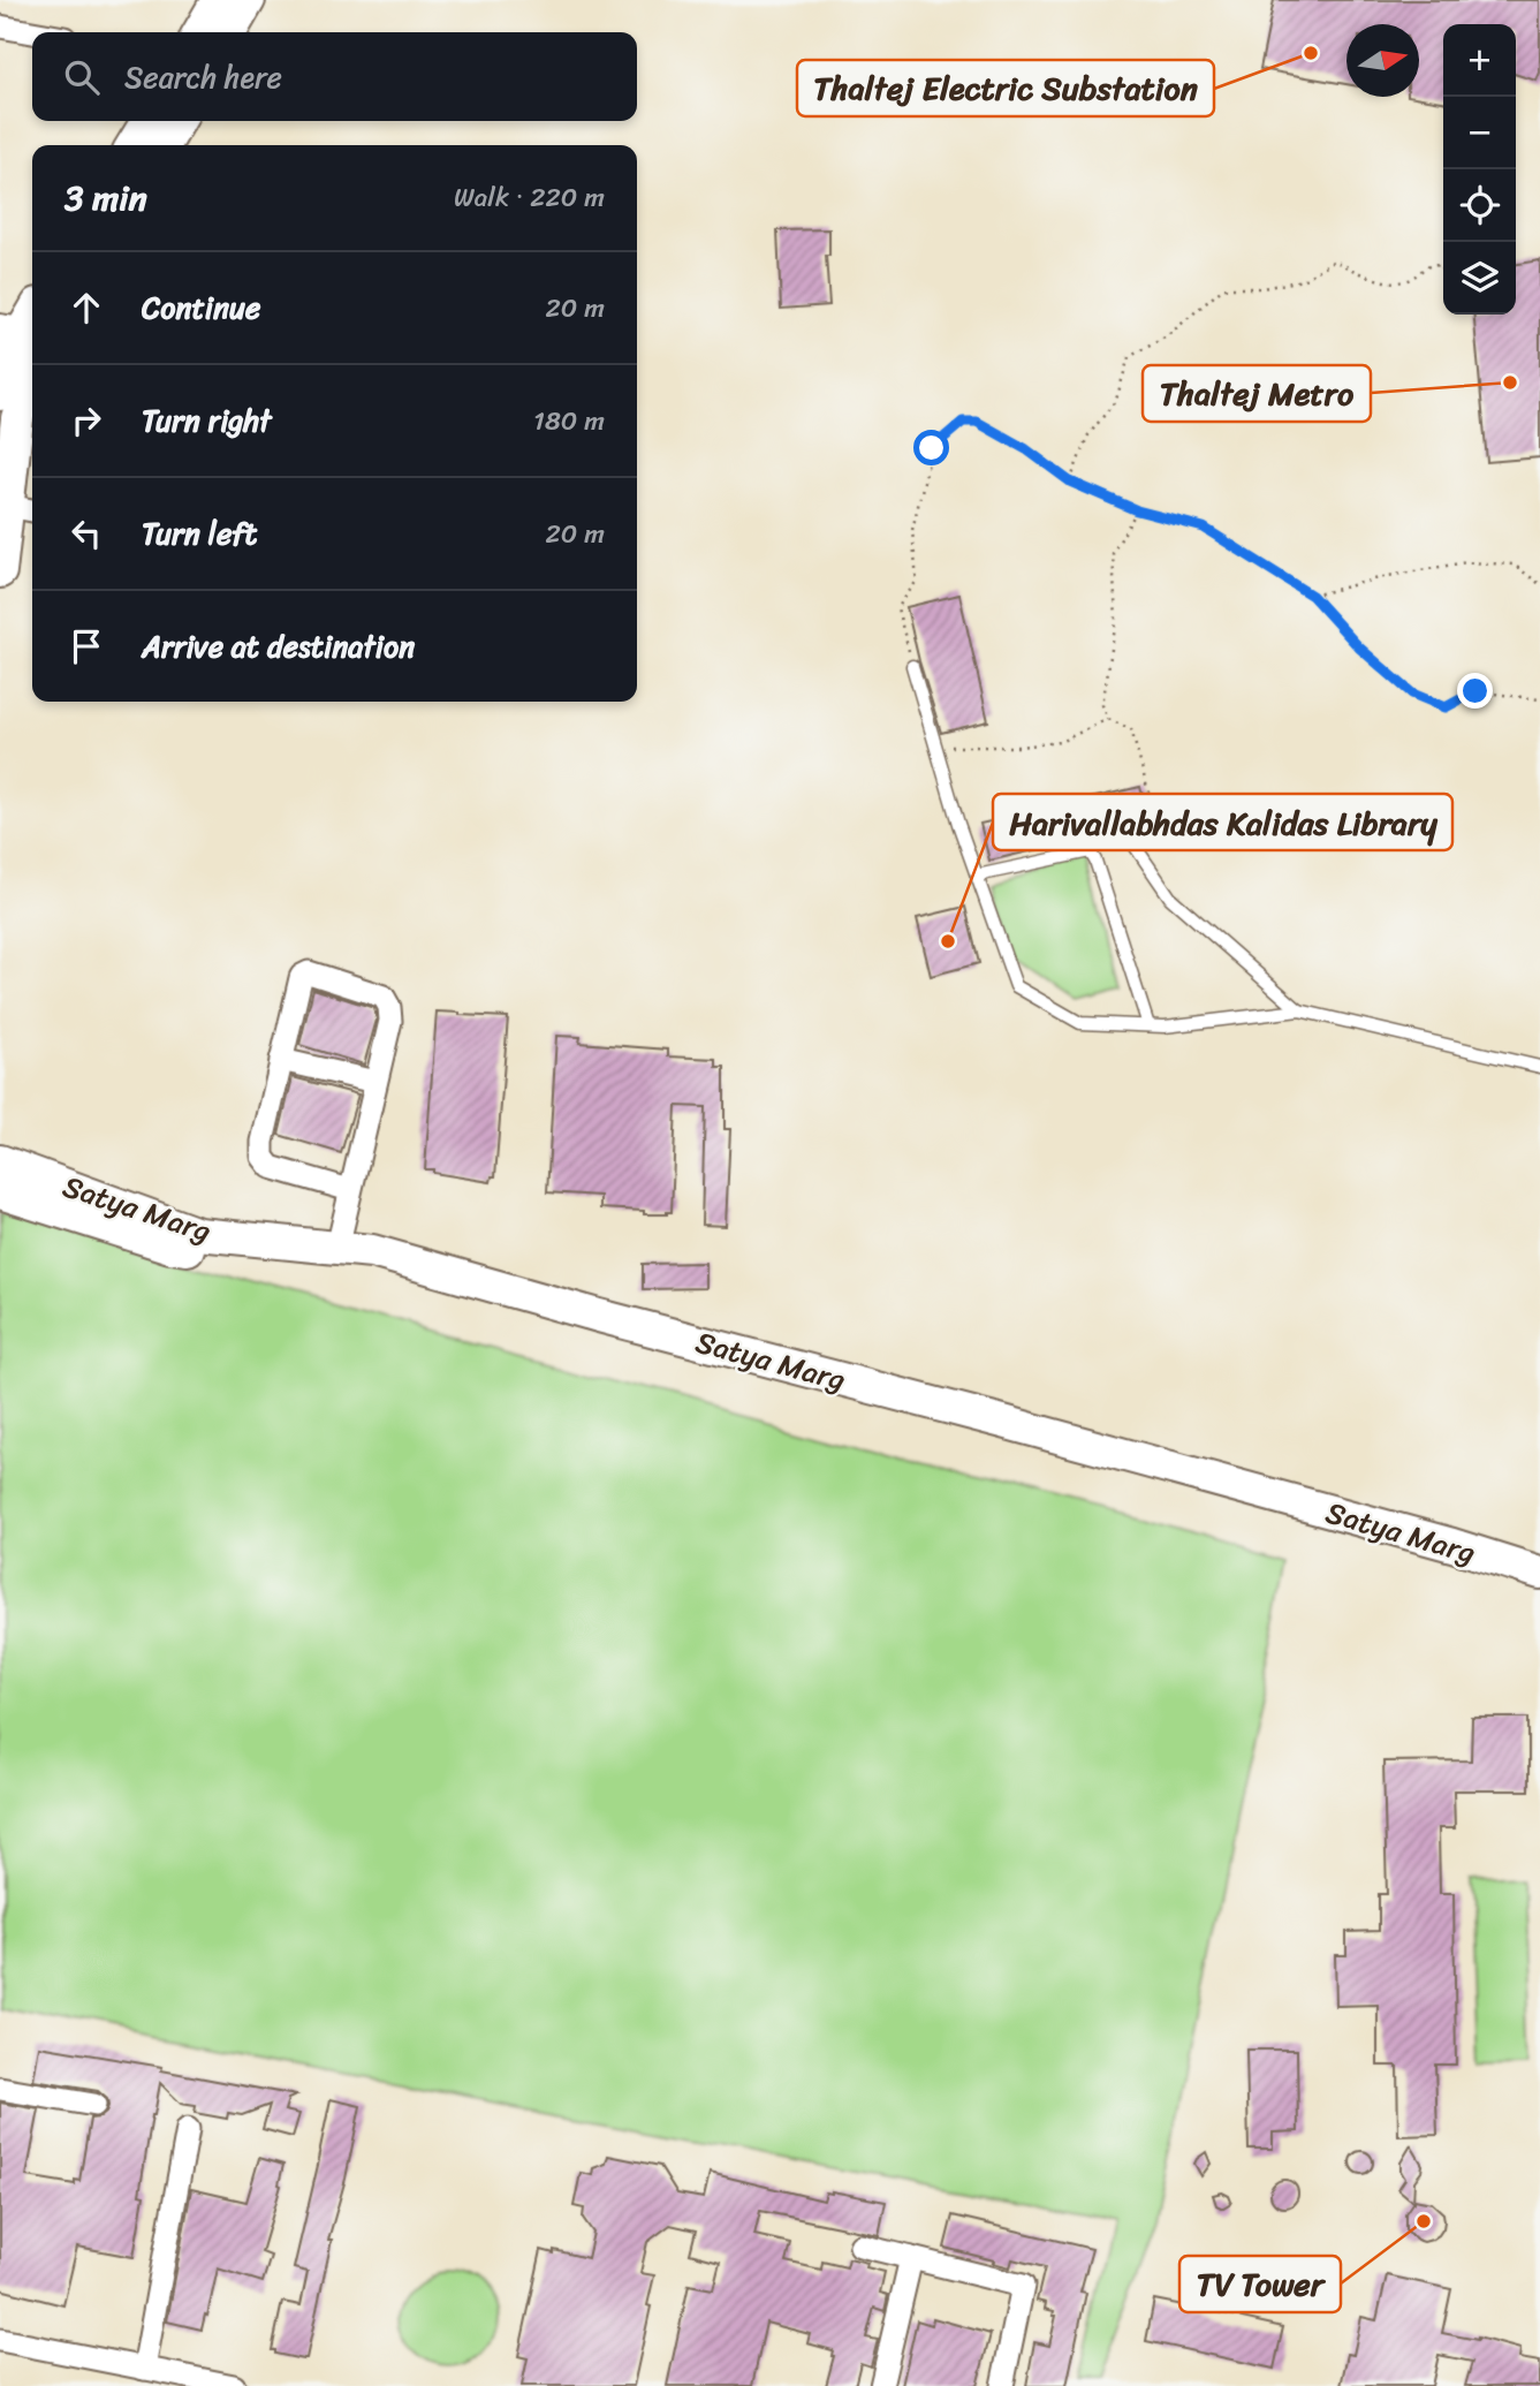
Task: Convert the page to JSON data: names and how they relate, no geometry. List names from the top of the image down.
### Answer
{
  "streets": {
    "main road": ["Satya Marg"]
  },
  "places": [
    "Thaltej Electric Substation",
    "Thaltej Metro",
    "Harivallabhdas Kalidas Library",
    "TV Tower"
  ],
  "north": "right",
  "page": {
    "map_buttons": ["+", "−"],
    "search": "Search here",
    "heading": ["3 min", "Walk · 220 m"],
    "list": [
      ["Continue", "20 m"],
      ["Turn right", "180 m"],
      ["Turn left", "20 m"],
      "Arrive at destination"
    ]
  }
}
